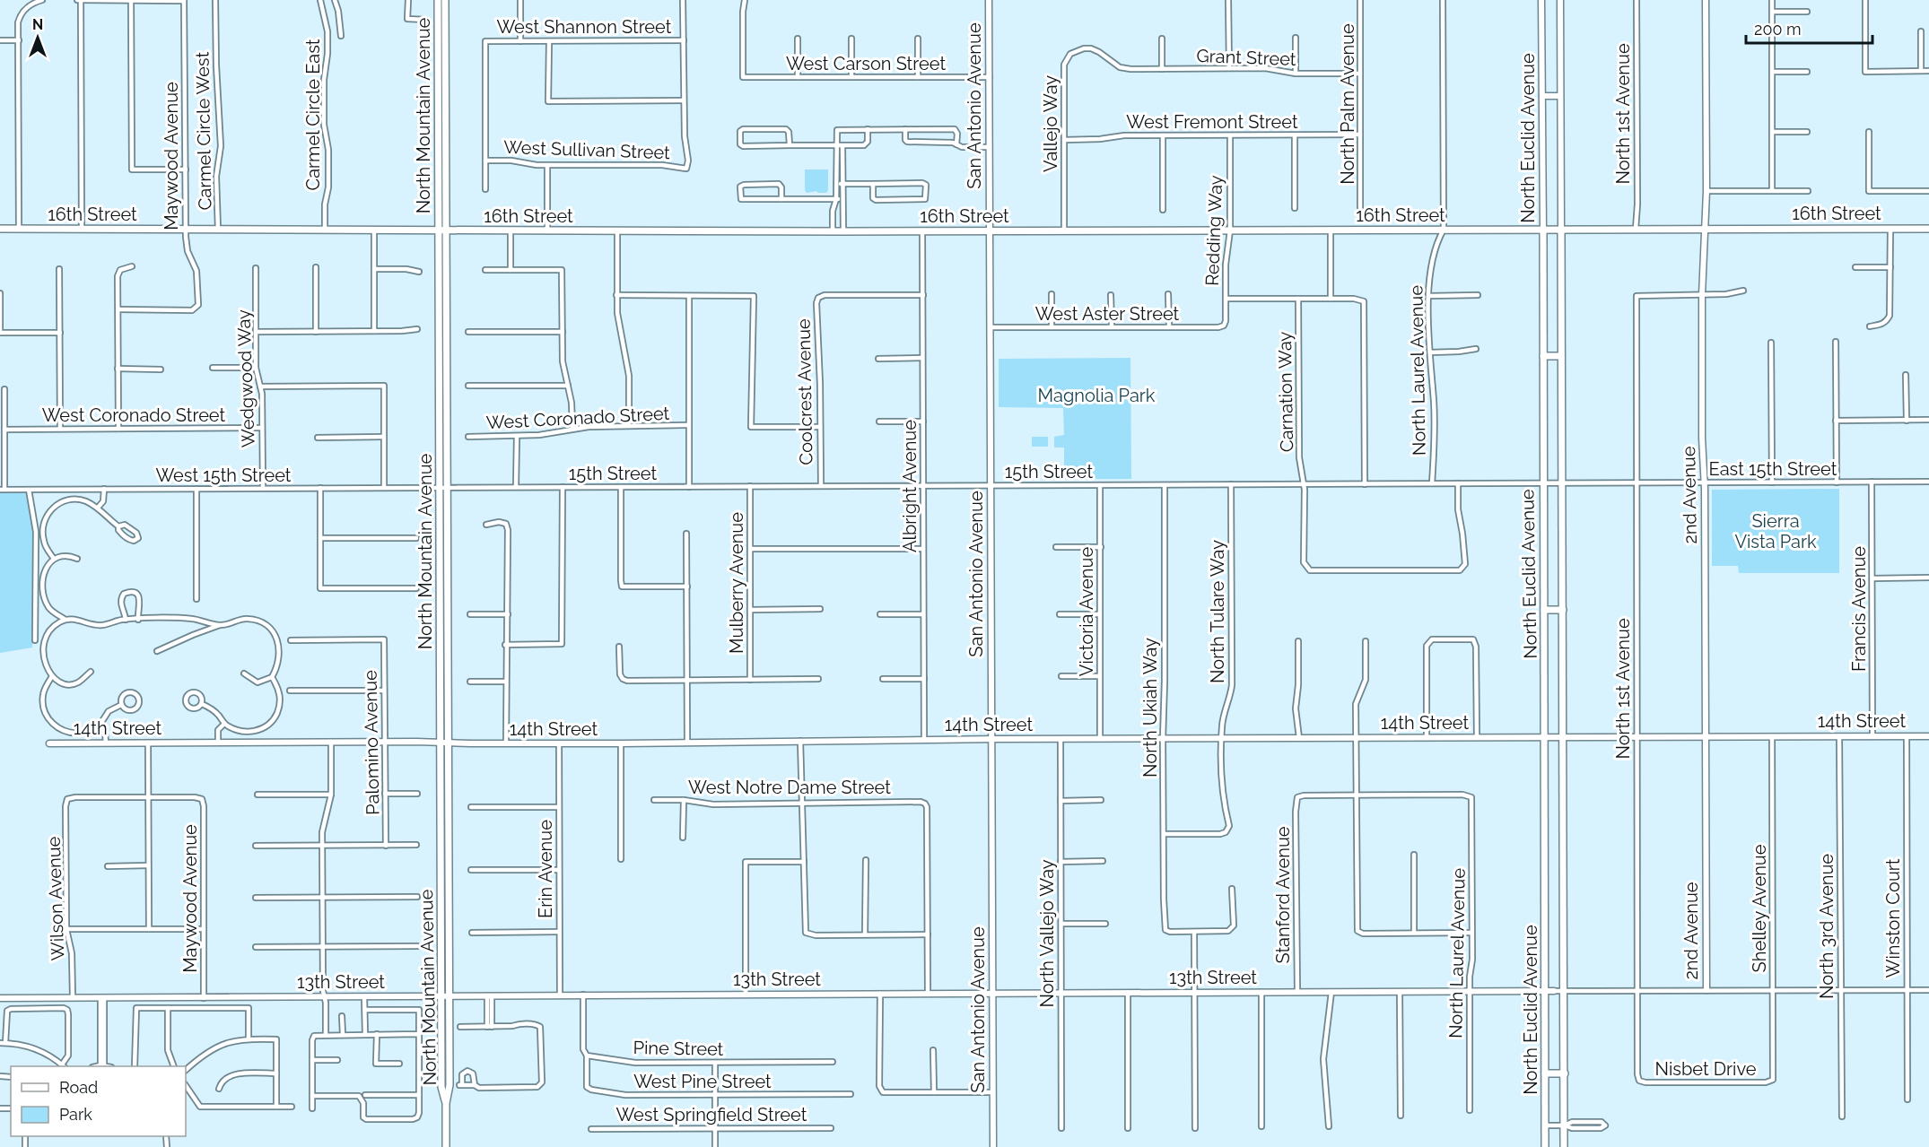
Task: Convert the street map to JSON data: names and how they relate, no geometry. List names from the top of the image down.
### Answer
{
  "streets": {
    "main road": ["North Mountain Avenue", "North Euclid Avenue", "16th Street"],
    "street": [
      "West Shannon Street",
      "Grant Street",
      "West Carson Street",
      "North Palm Avenue",
      "San Antonio Avenue",
      "North 1st Avenue",
      "Carmel Circle East",
      "West Fremont Street",
      "Vallejo Way",
      "Carmel Circle West",
      "West Sullivan Street",
      "Maywood Avenue",
      "Redding Way",
      "West Aster Street",
      "North Laurel Avenue",
      "Wedgwood Way",
      "Coolcrest Avenue",
      "Carnation Way",
      "West Coronado Street",
      "East 15th Street",
      "15th Street",
      "West 15th Street",
      "Albright Avenue",
      "2nd Avenue",
      "Mulberry Avenue",
      "Francis Avenue",
      "Victoria Avenue",
      "North Tulare Way",
      "North Ukiah Way",
      "14th Street",
      "Palomino Avenue",
      "West Notre Dame Street",
      "Erin Avenue",
      "Stanford Avenue",
      "Wilson Avenue",
      "Shelley Avenue",
      "Winston Court",
      "North 3rd Avenue",
      "North Vallejo Way",
      "13th Street",
      "Pine Street",
      "Nisbet Drive",
      "West Pine Street",
      "West Springfield Street"
    ]
  },
  "crossings": [
    ["West Shannon Street", "West Sullivan Street"],
    ["Grant Street", "North Palm Avenue"],
    ["Grant Street", "Vallejo Way"],
    ["West Carson Street", "San Antonio Avenue"],
    ["North Palm Avenue", "West Fremont Street"],
    ["San Antonio Avenue", "16th Street"],
    ["San Antonio Avenue", "West Aster Street"],
    ["San Antonio Avenue", "15th Street"],
    ["San Antonio Avenue", "14th Street"],
    ["San Antonio Avenue", "13th Street"],
    ["North 1st Avenue", "16th Street"],
    ["North 1st Avenue", "East 15th Street"],
    ["North 1st Avenue", "2nd Avenue"],
    ["North 1st Avenue", "14th Street"],
    ["North 1st Avenue", "Nisbet Drive"],
    ["Carmel Circle East", "16th Street"],
    ["North Mountain Avenue", "16th Street"],
    ["North Mountain Avenue", "15th Street"],
    ["North Mountain Avenue", "West 15th Street"],
    ["North Mountain Avenue", "14th Street"],
    ["North Mountain Avenue", "13th Street"],
    ["West Fremont Street", "Vallejo Way"],
    ["West Fremont Street", "Redding Way"],
    ["Vallejo Way", "16th Street"],
    ["Carmel Circle West", "16th Street"],
    ["North Euclid Avenue", "16th Street"],
    ["North Euclid Avenue", "East 15th Street"],
    ["North Euclid Avenue", "15th Street"],
    ["North Euclid Avenue", "14th Street"],
    ["North Euclid Avenue", "13th Street"],
    ["Maywood Avenue", "16th Street"],
    ["Maywood Avenue", "Wilson Avenue"],
    ["Maywood Avenue", "13th Street"],
    ["16th Street", "Redding Way"],
    ["16th Street", "North Laurel Avenue"],
    ["16th Street", "Albright Avenue"],
    ["16th Street", "2nd Avenue"],
    ["Redding Way", "West Aster Street"],
    ["North Laurel Avenue", "15th Street"],
    ["North Laurel Avenue", "Stanford Avenue"],
    ["North Laurel Avenue", "13th Street"],
    ["Wedgwood Way", "West Coronado Street"],
    ["Wedgwood Way", "West 15th Street"],
    ["Coolcrest Avenue", "15th Street"],
    ["Coolcrest Avenue", "Albright Avenue"],
    ["Carnation Way", "15th Street"],
    ["East 15th Street", "15th Street"],
    ["East 15th Street", "2nd Avenue"],
    ["East 15th Street", "Francis Avenue"],
    ["15th Street", "West 15th Street"],
    ["15th Street", "Albright Avenue"],
    ["15th Street", "Mulberry Avenue"],
    ["15th Street", "Victoria Avenue"],
    ["15th Street", "North Tulare Way"],
    ["15th Street", "North Ukiah Way"],
    ["Albright Avenue", "14th Street"],
    ["2nd Avenue", "14th Street"],
    ["Francis Avenue", "14th Street"],
    ["Victoria Avenue", "14th Street"],
    ["North Tulare Way", "North Ukiah Way"],
    ["North Tulare Way", "14th Street"],
    ["North Ukiah Way", "14th Street"],
    ["14th Street", "Palomino Avenue"],
    ["14th Street", "Erin Avenue"],
    ["14th Street", "Shelley Avenue"],
    ["14th Street", "Winston Court"],
    ["14th Street", "North 3rd Avenue"],
    ["14th Street", "North Vallejo Way"],
    ["Erin Avenue", "13th Street"],
    ["Stanford Avenue", "13th Street"],
    ["Wilson Avenue", "13th Street"],
    ["Shelley Avenue", "Nisbet Drive"],
    ["North Vallejo Way", "13th Street"],
    ["Pine Street", "West Pine Street"]
  ],
  "parks": ["Magnolia Park", "Sierra Vista Park"],
  "legend": ["Road", "Park"],
  "scale_bar": "200 m",
  "north": "top"
}
